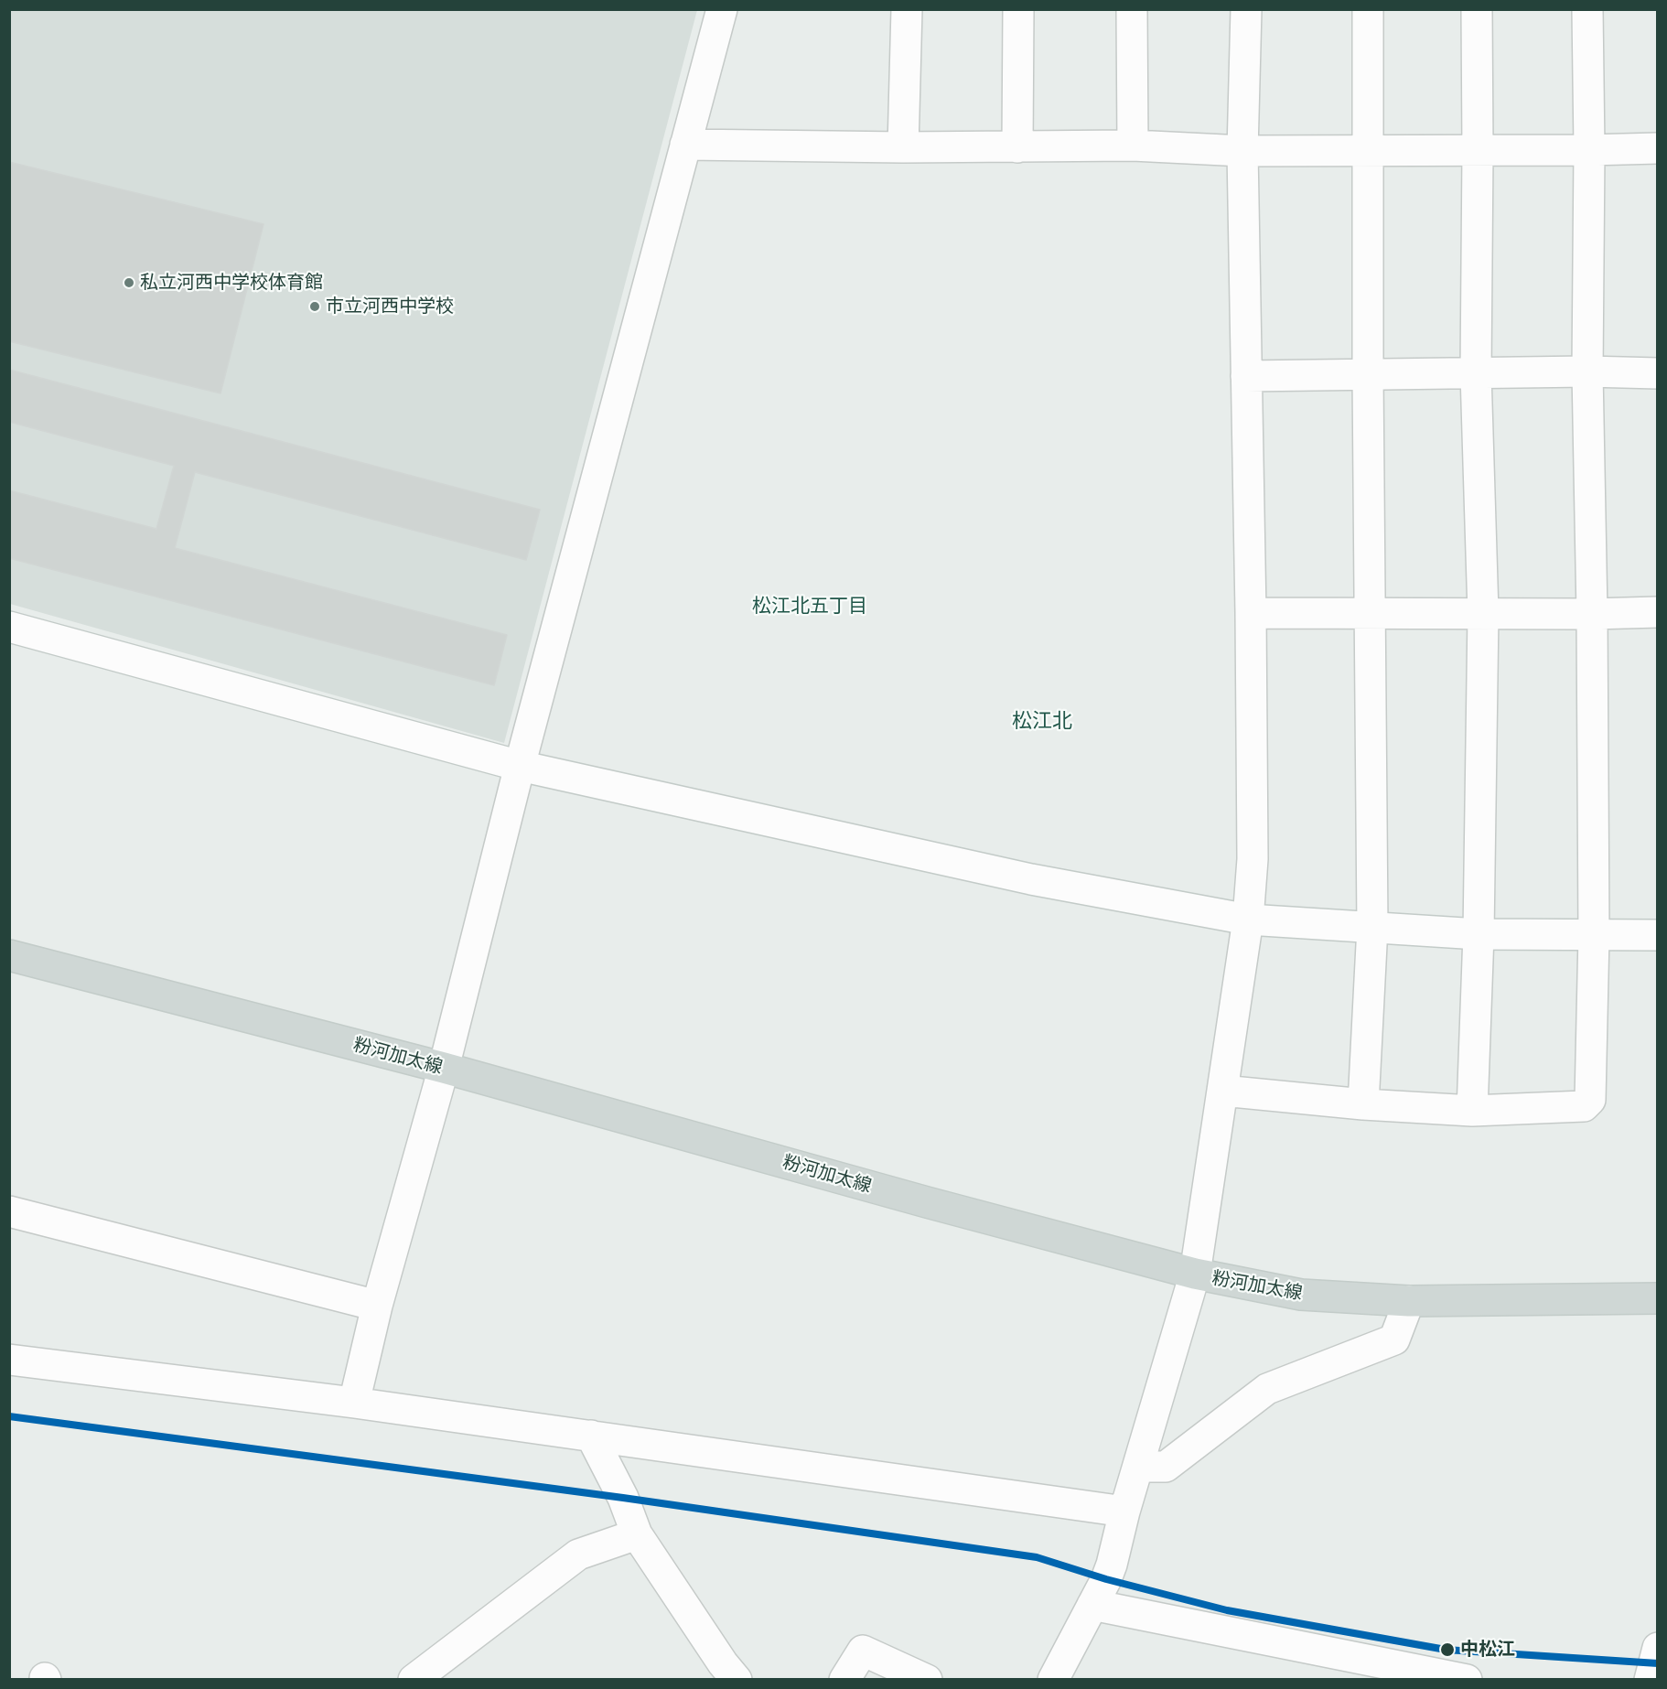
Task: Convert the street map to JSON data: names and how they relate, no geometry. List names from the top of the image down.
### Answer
{
  "streets": {
    "main road": ["粉河加太線"]
  },
  "districts": ["松江北五丁目", "松江北"],
  "places": ["私立河西中学校体育館", "市立河西中学校", "中松江"]
}
